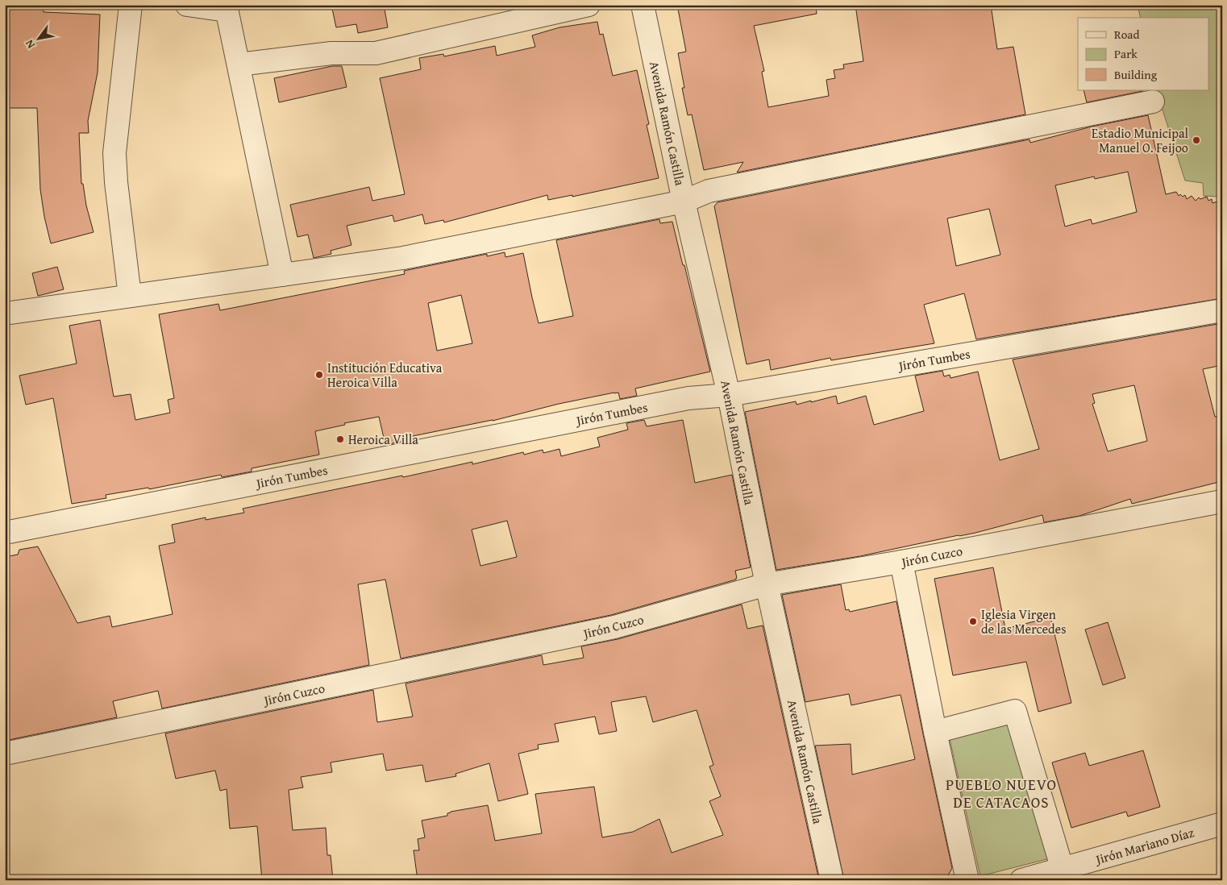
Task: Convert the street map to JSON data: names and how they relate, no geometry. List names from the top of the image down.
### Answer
{
  "streets": {
    "street": [
      "Avenida Ramón Castilla",
      "Jirón Tumbes",
      "Jirón Cuzco",
      "Jirón Mariano Díaz"
    ]
  },
  "crossings": [
    ["Avenida Ramón Castilla", "Jirón Tumbes"],
    ["Avenida Ramón Castilla", "Jirón Cuzco"]
  ],
  "districts": ["PUEBLO NUEVO DE CATACAOS"],
  "places": [
    "Estadio Municipal Manuel O. Feijoo",
    "Institución Educativa Heroica Villa",
    "Heroica Villa",
    "Iglesia Virgen de las Mercedes"
  ],
  "legend": ["Road", "Park", "Building"],
  "north": "bottom left"
}
